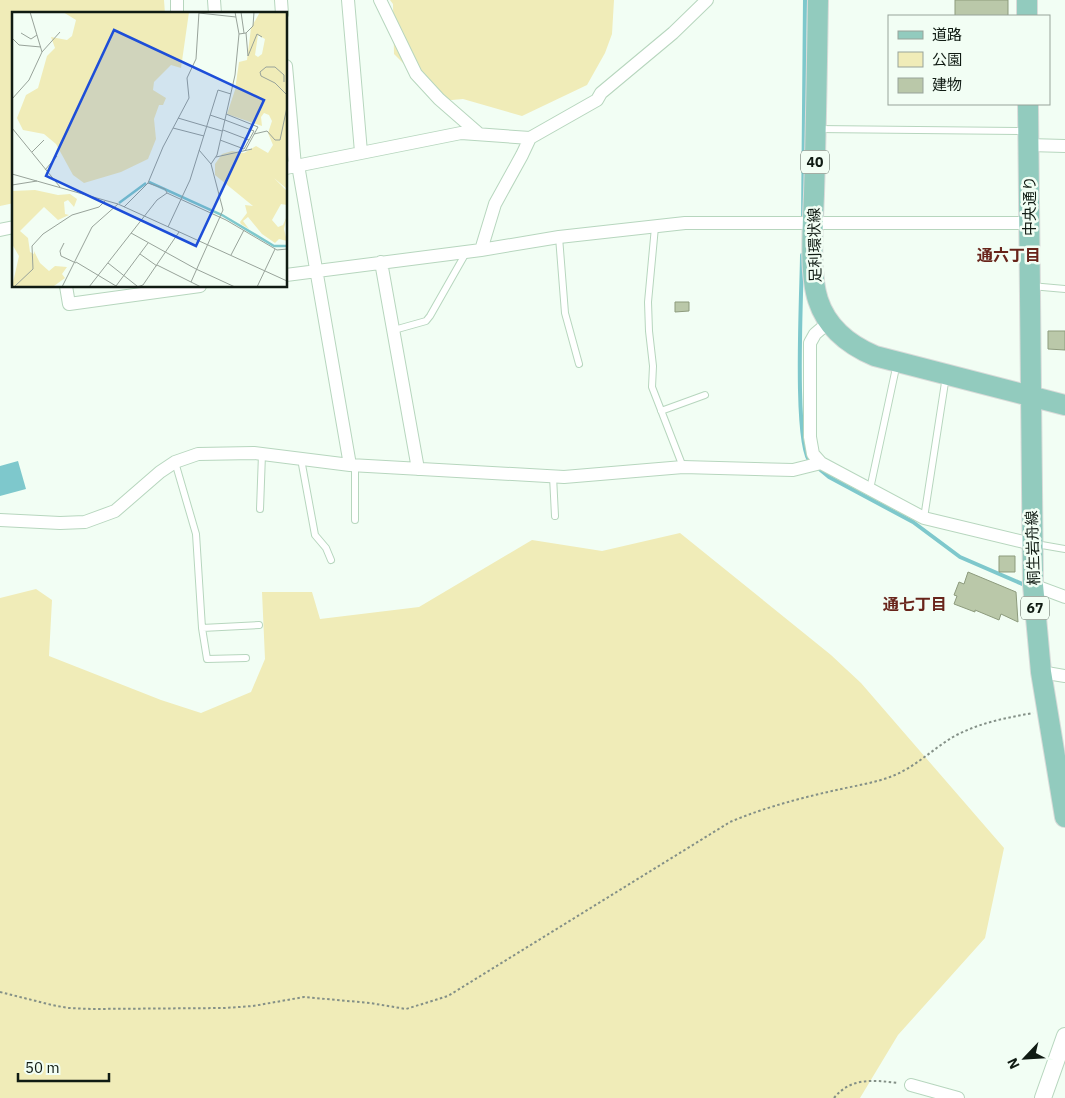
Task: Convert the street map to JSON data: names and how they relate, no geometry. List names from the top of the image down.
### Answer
{
  "streets": {
    "main road": [
      "40",
      "中央通り",
      "足利環状線",
      "桐生岩舟線",
      "67"
    ]
  },
  "crossings": [
    ["中央通り", "足利環状線"],
    ["中央通り", "桐生岩舟線"],
    ["足利環状線", "桐生岩舟線"]
  ],
  "districts": ["通六丁目", "通七丁目"],
  "legend": ["道路", "公園", "建物"],
  "scale_bar": "50 m",
  "north": "bottom left"
}
